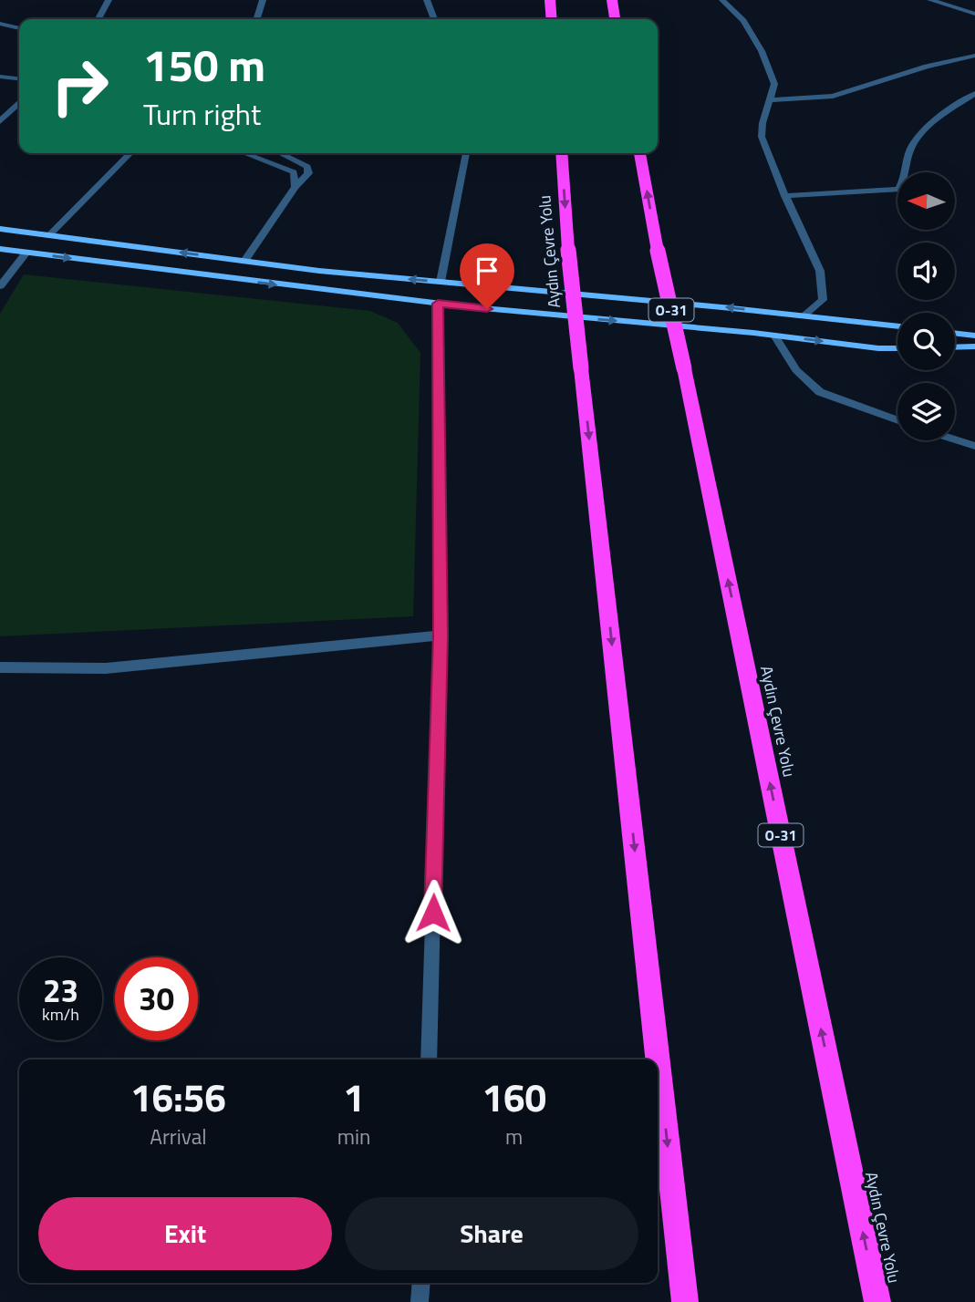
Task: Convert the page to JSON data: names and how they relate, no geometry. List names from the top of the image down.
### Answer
{
  "streets": {
    "highway": ["Aydın Çevre Yolu", "O-31"]
  },
  "north": "left",
  "page": {
    "turn": ["150 m", "Turn right"],
    "speed": "23 km/h",
    "limit": "30",
    "eta": [
      "16:56",
      "Arrival",
      "1",
      "min",
      "160",
      "m"
    ],
    "buttons": ["Exit", "Share"]
  }
}
